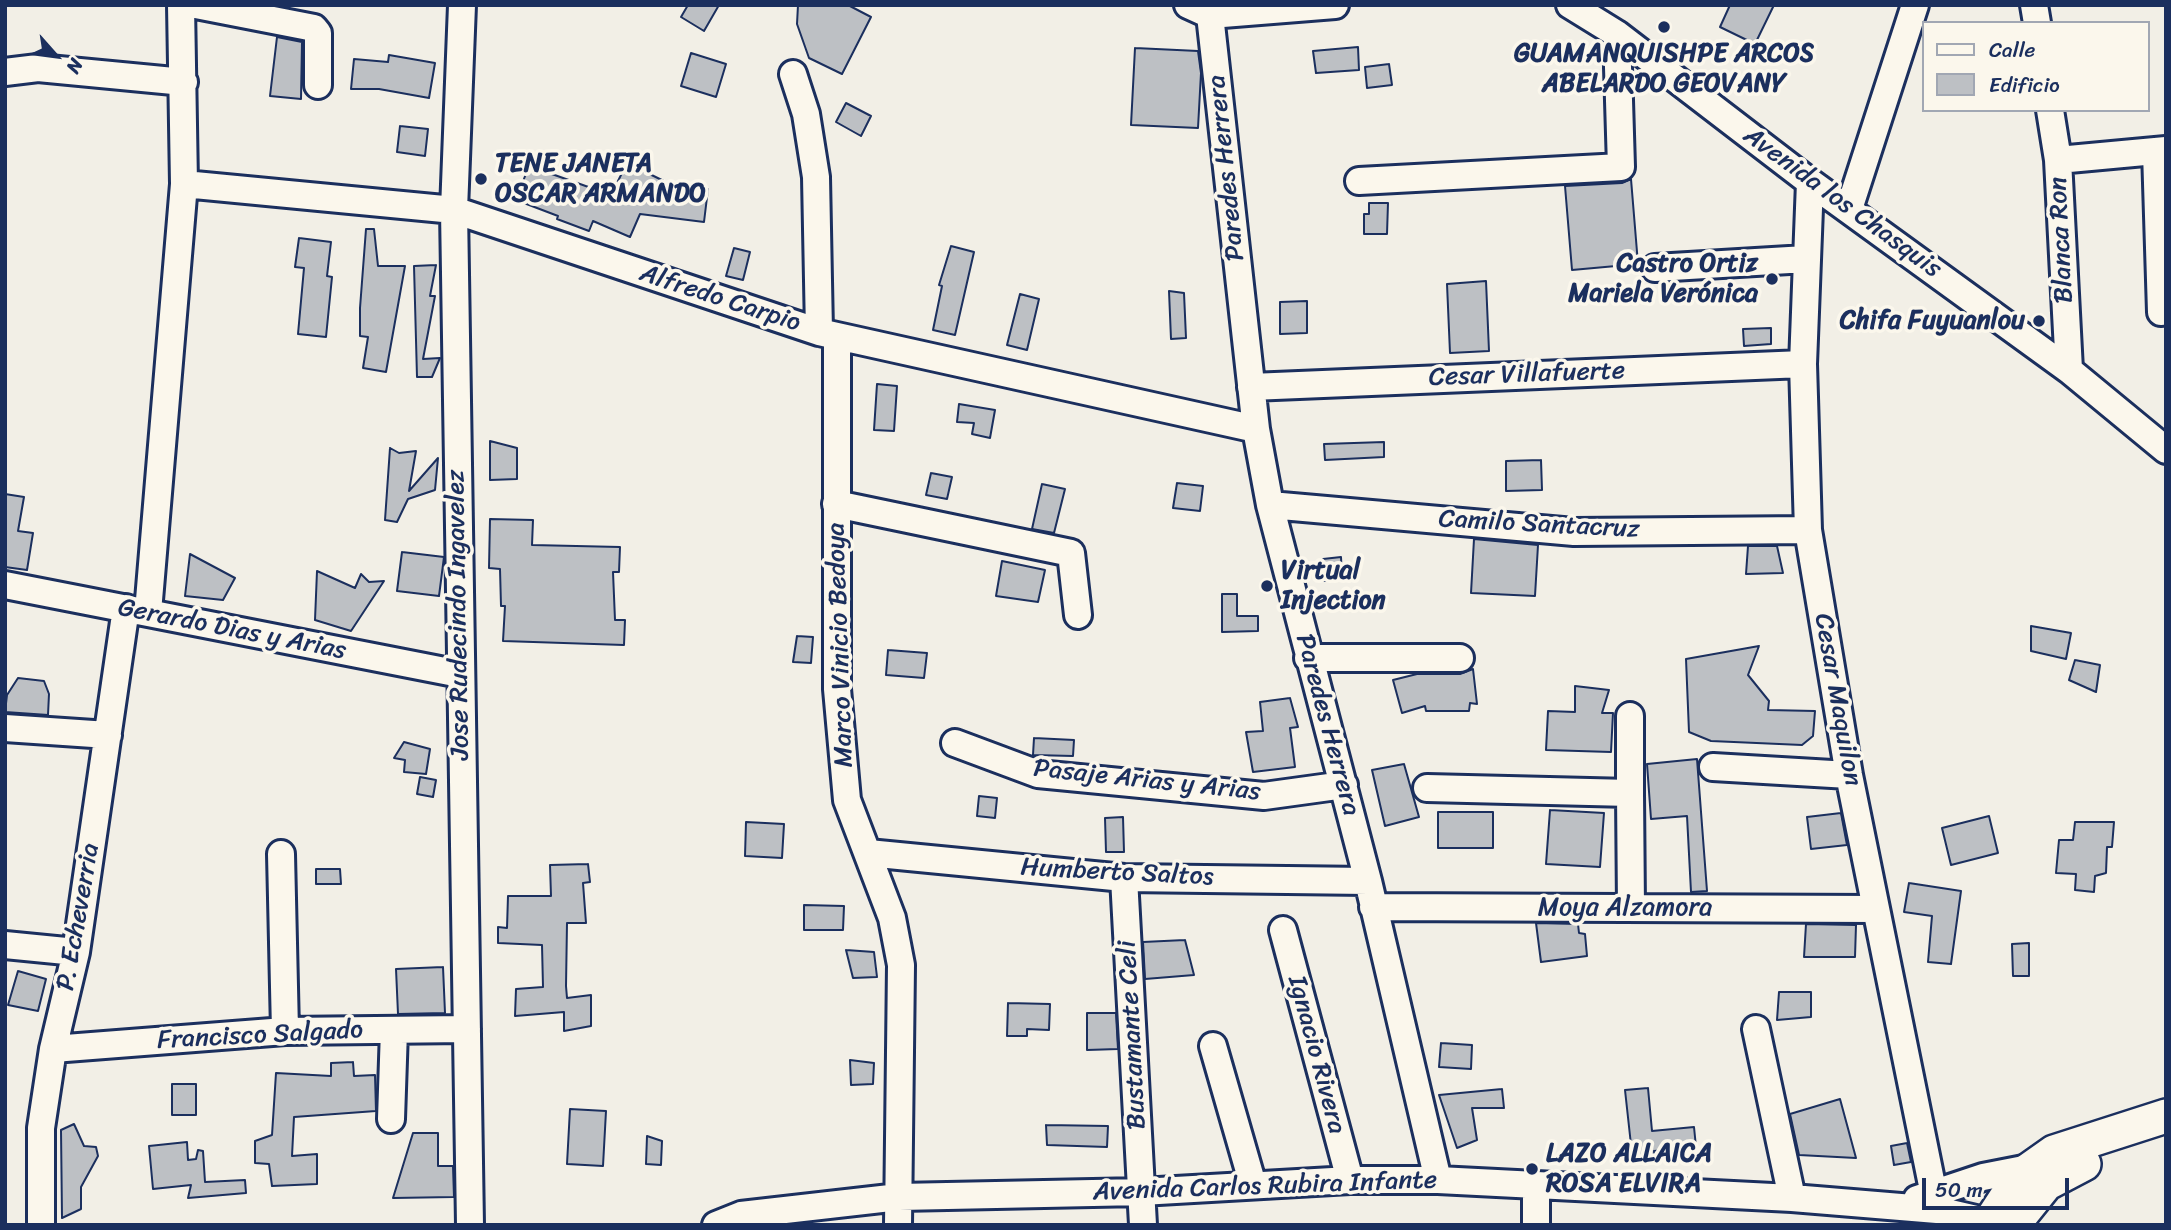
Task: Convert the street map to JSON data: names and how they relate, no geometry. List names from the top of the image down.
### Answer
{
  "streets": {
    "street": [
      "Paredes Herrera",
      "Avenida los Chasquis",
      "Blanca Ron",
      "Alfredo Carpio",
      "Cesar Villafuerte",
      "Camilo Santacruz",
      "Jose Rudecindo Ingavelez",
      "Gerardo Dias y Arias",
      "Marco Vinicio Bedoya",
      "Cesar Maquilon",
      "Pasaje Arias y Arias",
      "Humberto Saltos",
      "Moya Alzamora",
      "P. Echeverria",
      "Bustamante Celi",
      "Francisco Salgado",
      "Ignacio Rivera",
      "Avenida Carlos Rubira Infante"
    ]
  },
  "crossings": [
    ["Paredes Herrera", "Alfredo Carpio"],
    ["Paredes Herrera", "Cesar Villafuerte"],
    ["Paredes Herrera", "Camilo Santacruz"],
    ["Paredes Herrera", "Pasaje Arias y Arias"],
    ["Paredes Herrera", "Humberto Saltos"],
    ["Paredes Herrera", "Moya Alzamora"],
    ["Paredes Herrera", "Avenida Carlos Rubira Infante"],
    ["Avenida los Chasquis", "Blanca Ron"],
    ["Avenida los Chasquis", "Cesar Maquilon"],
    ["Alfredo Carpio", "Jose Rudecindo Ingavelez"],
    ["Alfredo Carpio", "Marco Vinicio Bedoya"],
    ["Alfredo Carpio", "P. Echeverria"],
    ["Cesar Villafuerte", "Cesar Maquilon"],
    ["Camilo Santacruz", "Cesar Maquilon"],
    ["Jose Rudecindo Ingavelez", "Gerardo Dias y Arias"],
    ["Jose Rudecindo Ingavelez", "Francisco Salgado"],
    ["Gerardo Dias y Arias", "P. Echeverria"],
    ["Marco Vinicio Bedoya", "Humberto Saltos"],
    ["Marco Vinicio Bedoya", "Avenida Carlos Rubira Infante"],
    ["Cesar Maquilon", "Moya Alzamora"],
    ["Cesar Maquilon", "Avenida Carlos Rubira Infante"],
    ["Humberto Saltos", "Bustamante Celi"],
    ["P. Echeverria", "Francisco Salgado"],
    ["Bustamante Celi", "Avenida Carlos Rubira Infante"],
    ["Ignacio Rivera", "Avenida Carlos Rubira Infante"]
  ],
  "places": [
    "GUAMANQUISHPE ARCOS ABELARDO GEOVANY",
    "TENE JANETA OSCAR ARMANDO",
    "Castro Ortiz Mariela Verónica",
    "Chifa Fuyuanlou",
    "Virtual Injection",
    "LAZO ALLAICA ROSA ELVIRA"
  ],
  "legend": ["Calle", "Edificio"],
  "scale_bar": "50 m",
  "north": "bottom right"
}
